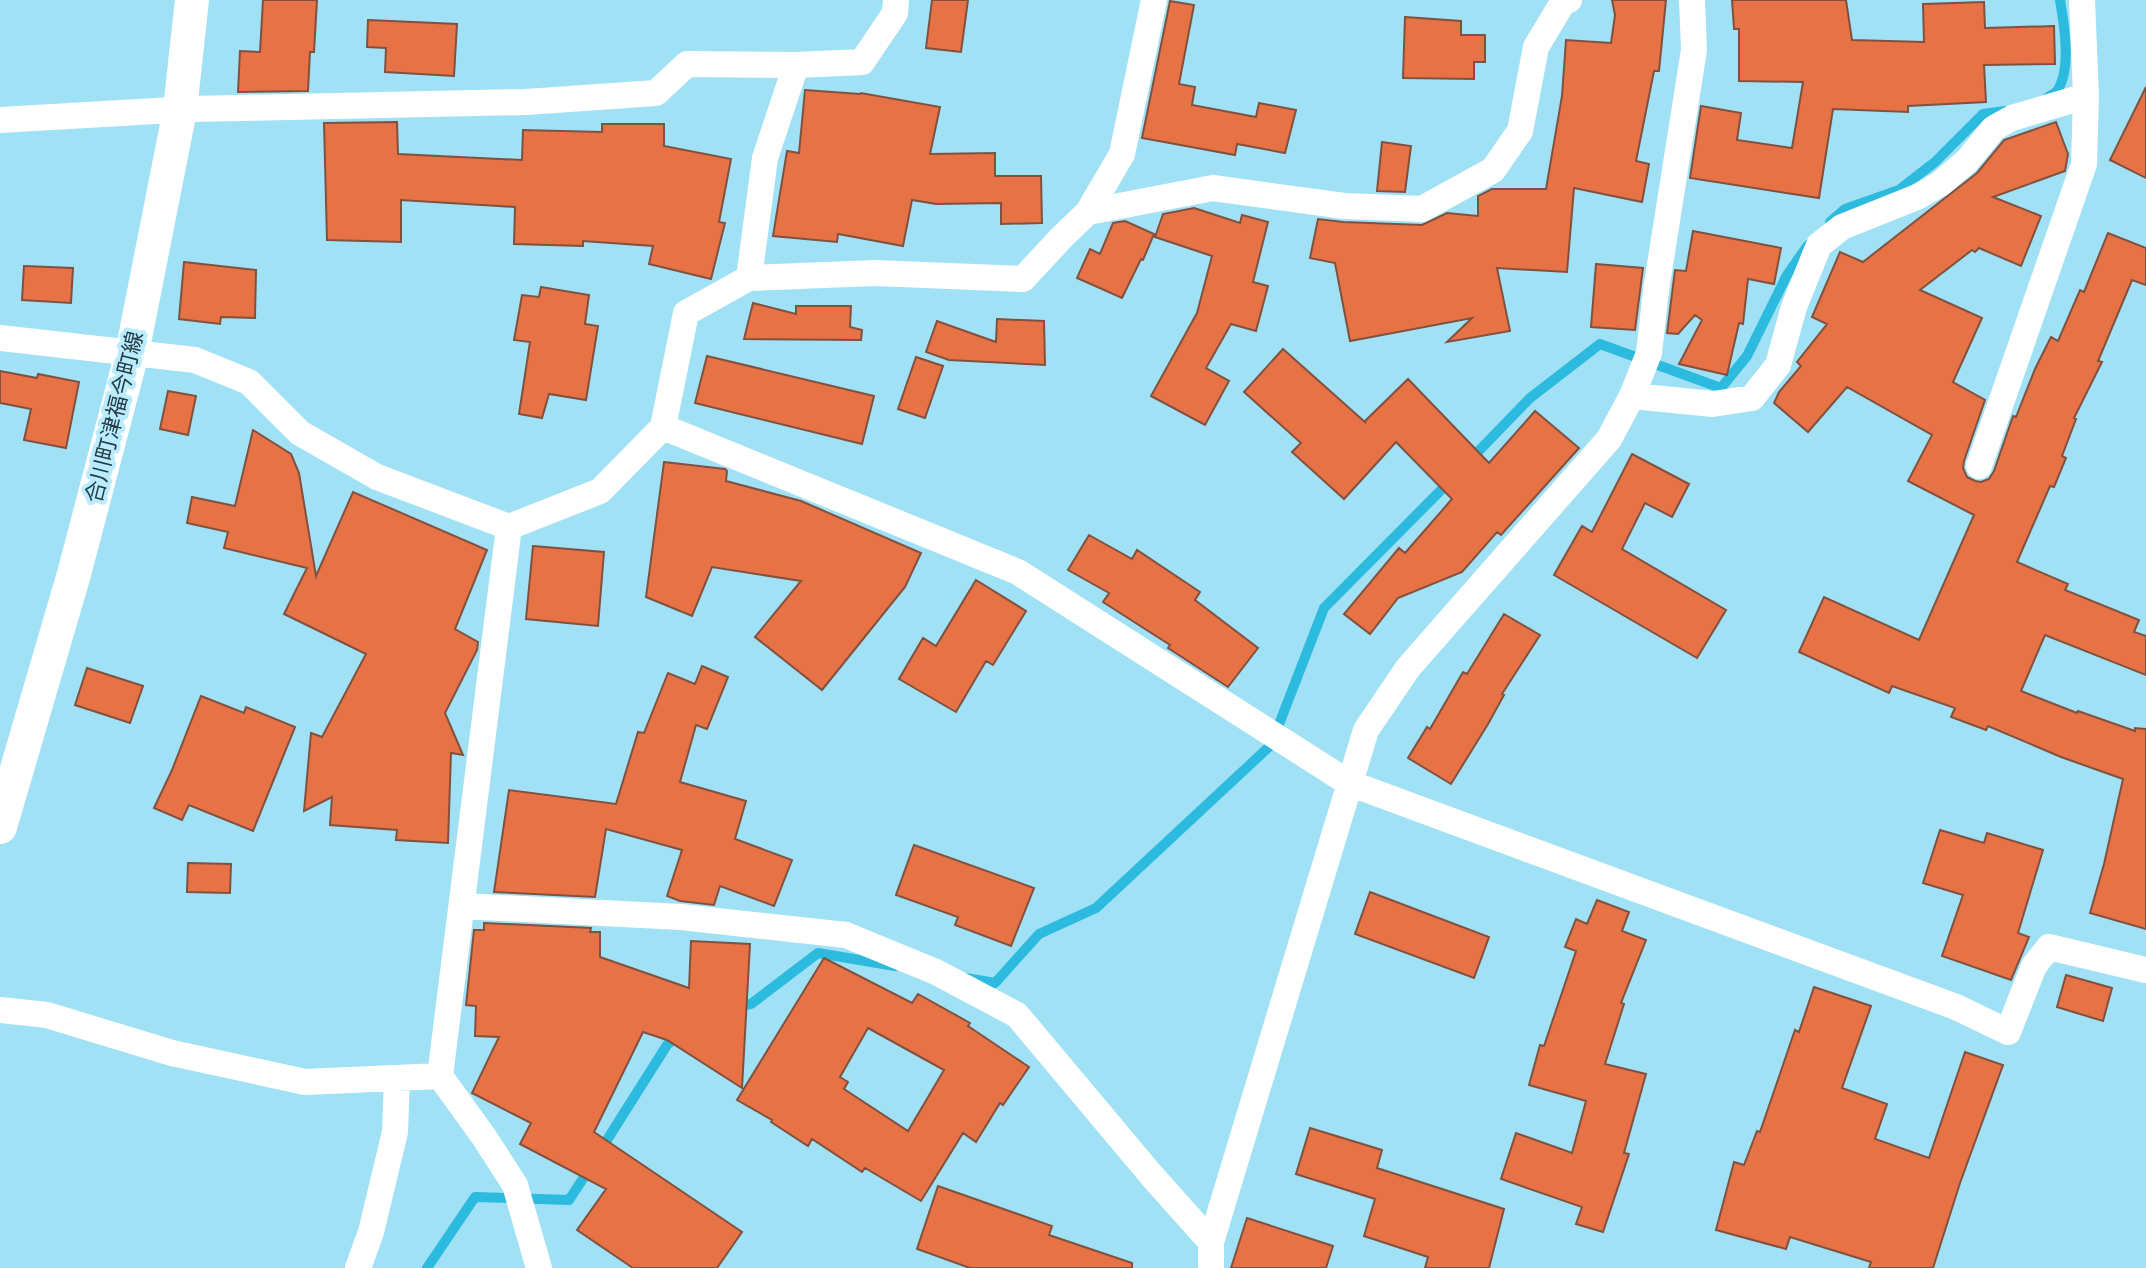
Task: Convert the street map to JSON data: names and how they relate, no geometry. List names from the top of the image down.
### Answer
{
  "streets": {
    "street": ["合川町津福今町線"]
  }
}
